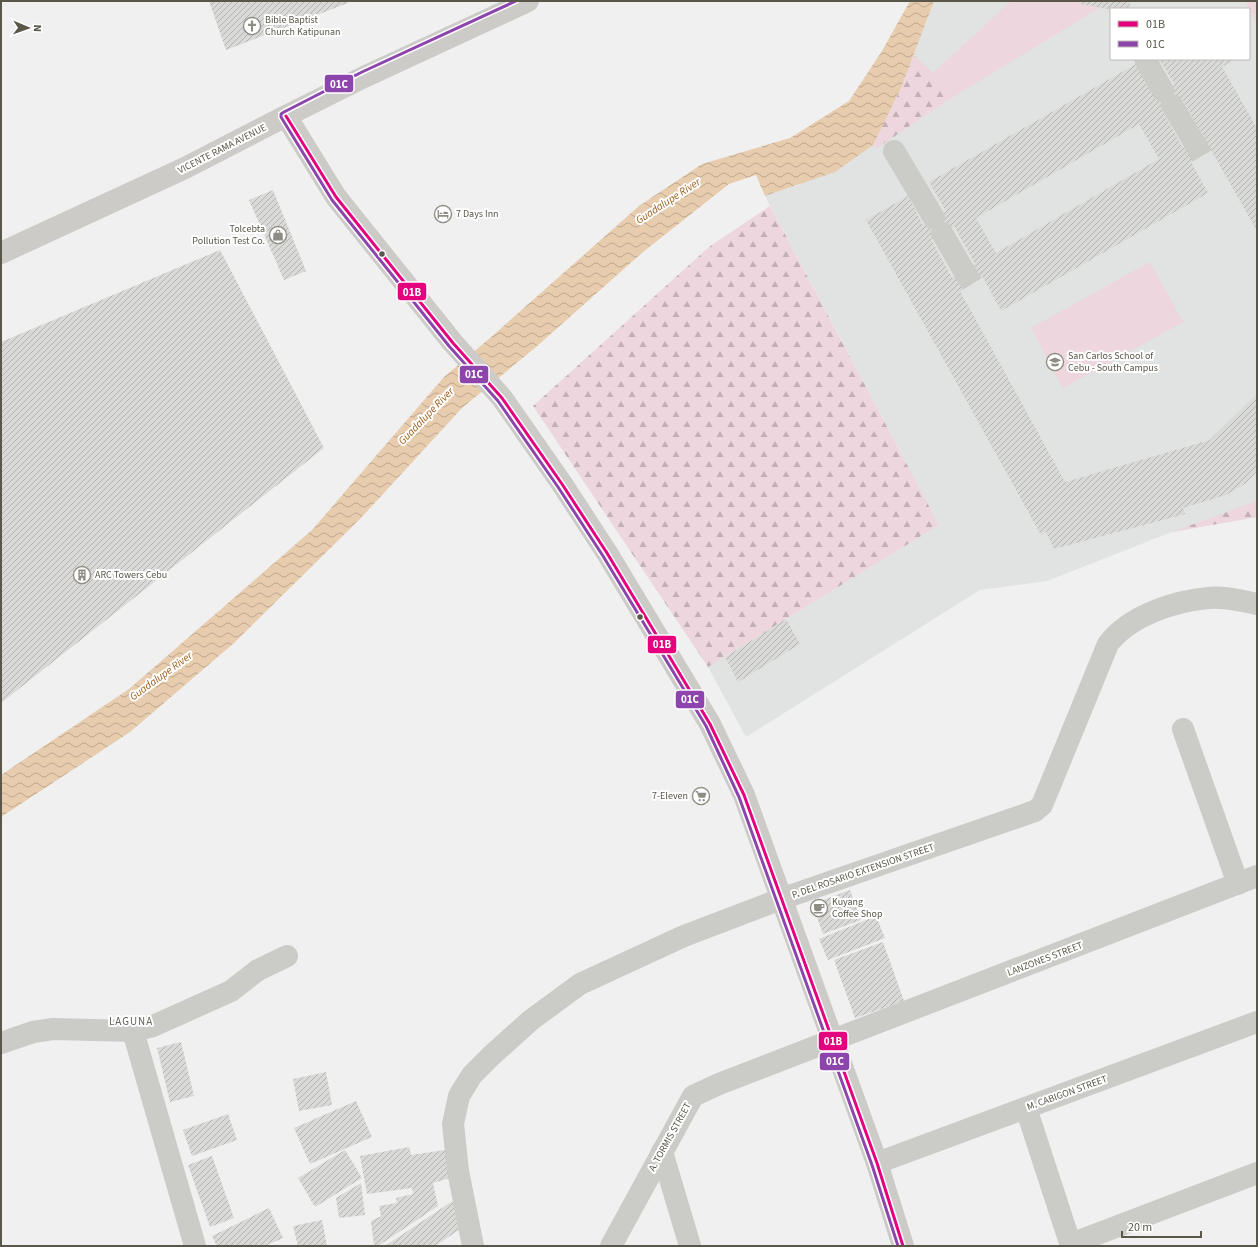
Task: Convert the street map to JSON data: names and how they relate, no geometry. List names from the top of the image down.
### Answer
{
  "streets": {
    "street": [
      "VICENTE RAMA AVENUE",
      "P. DEL ROSARIO EXTENSION STREET",
      "LANZONES STREET",
      "M. CABIGON STREET",
      "A. TORMIS STREET"
    ]
  },
  "crossings": [
    ["LANZONES STREET", "A. TORMIS STREET"]
  ],
  "districts": ["LAGUNA"],
  "water": ["Guadalupe River"],
  "places": {
    "church": ["Bible Baptist Church Katipunan"],
    "hotel": ["7 Days Inn"],
    "shop": ["Tolcebta Pollution Test Co."],
    "school or university": ["San Carlos School of Cebu - South Campus"],
    "building": ["ARC Towers Cebu"],
    "supermarket": ["7-Eleven"],
    "cafe": ["Kuyang Coffee Shop"]
  },
  "lines": ["transit line 01C", "transit line 01B"],
  "legend": ["01B", "01C"],
  "scale_bar": "20 m",
  "north": "right"
}
